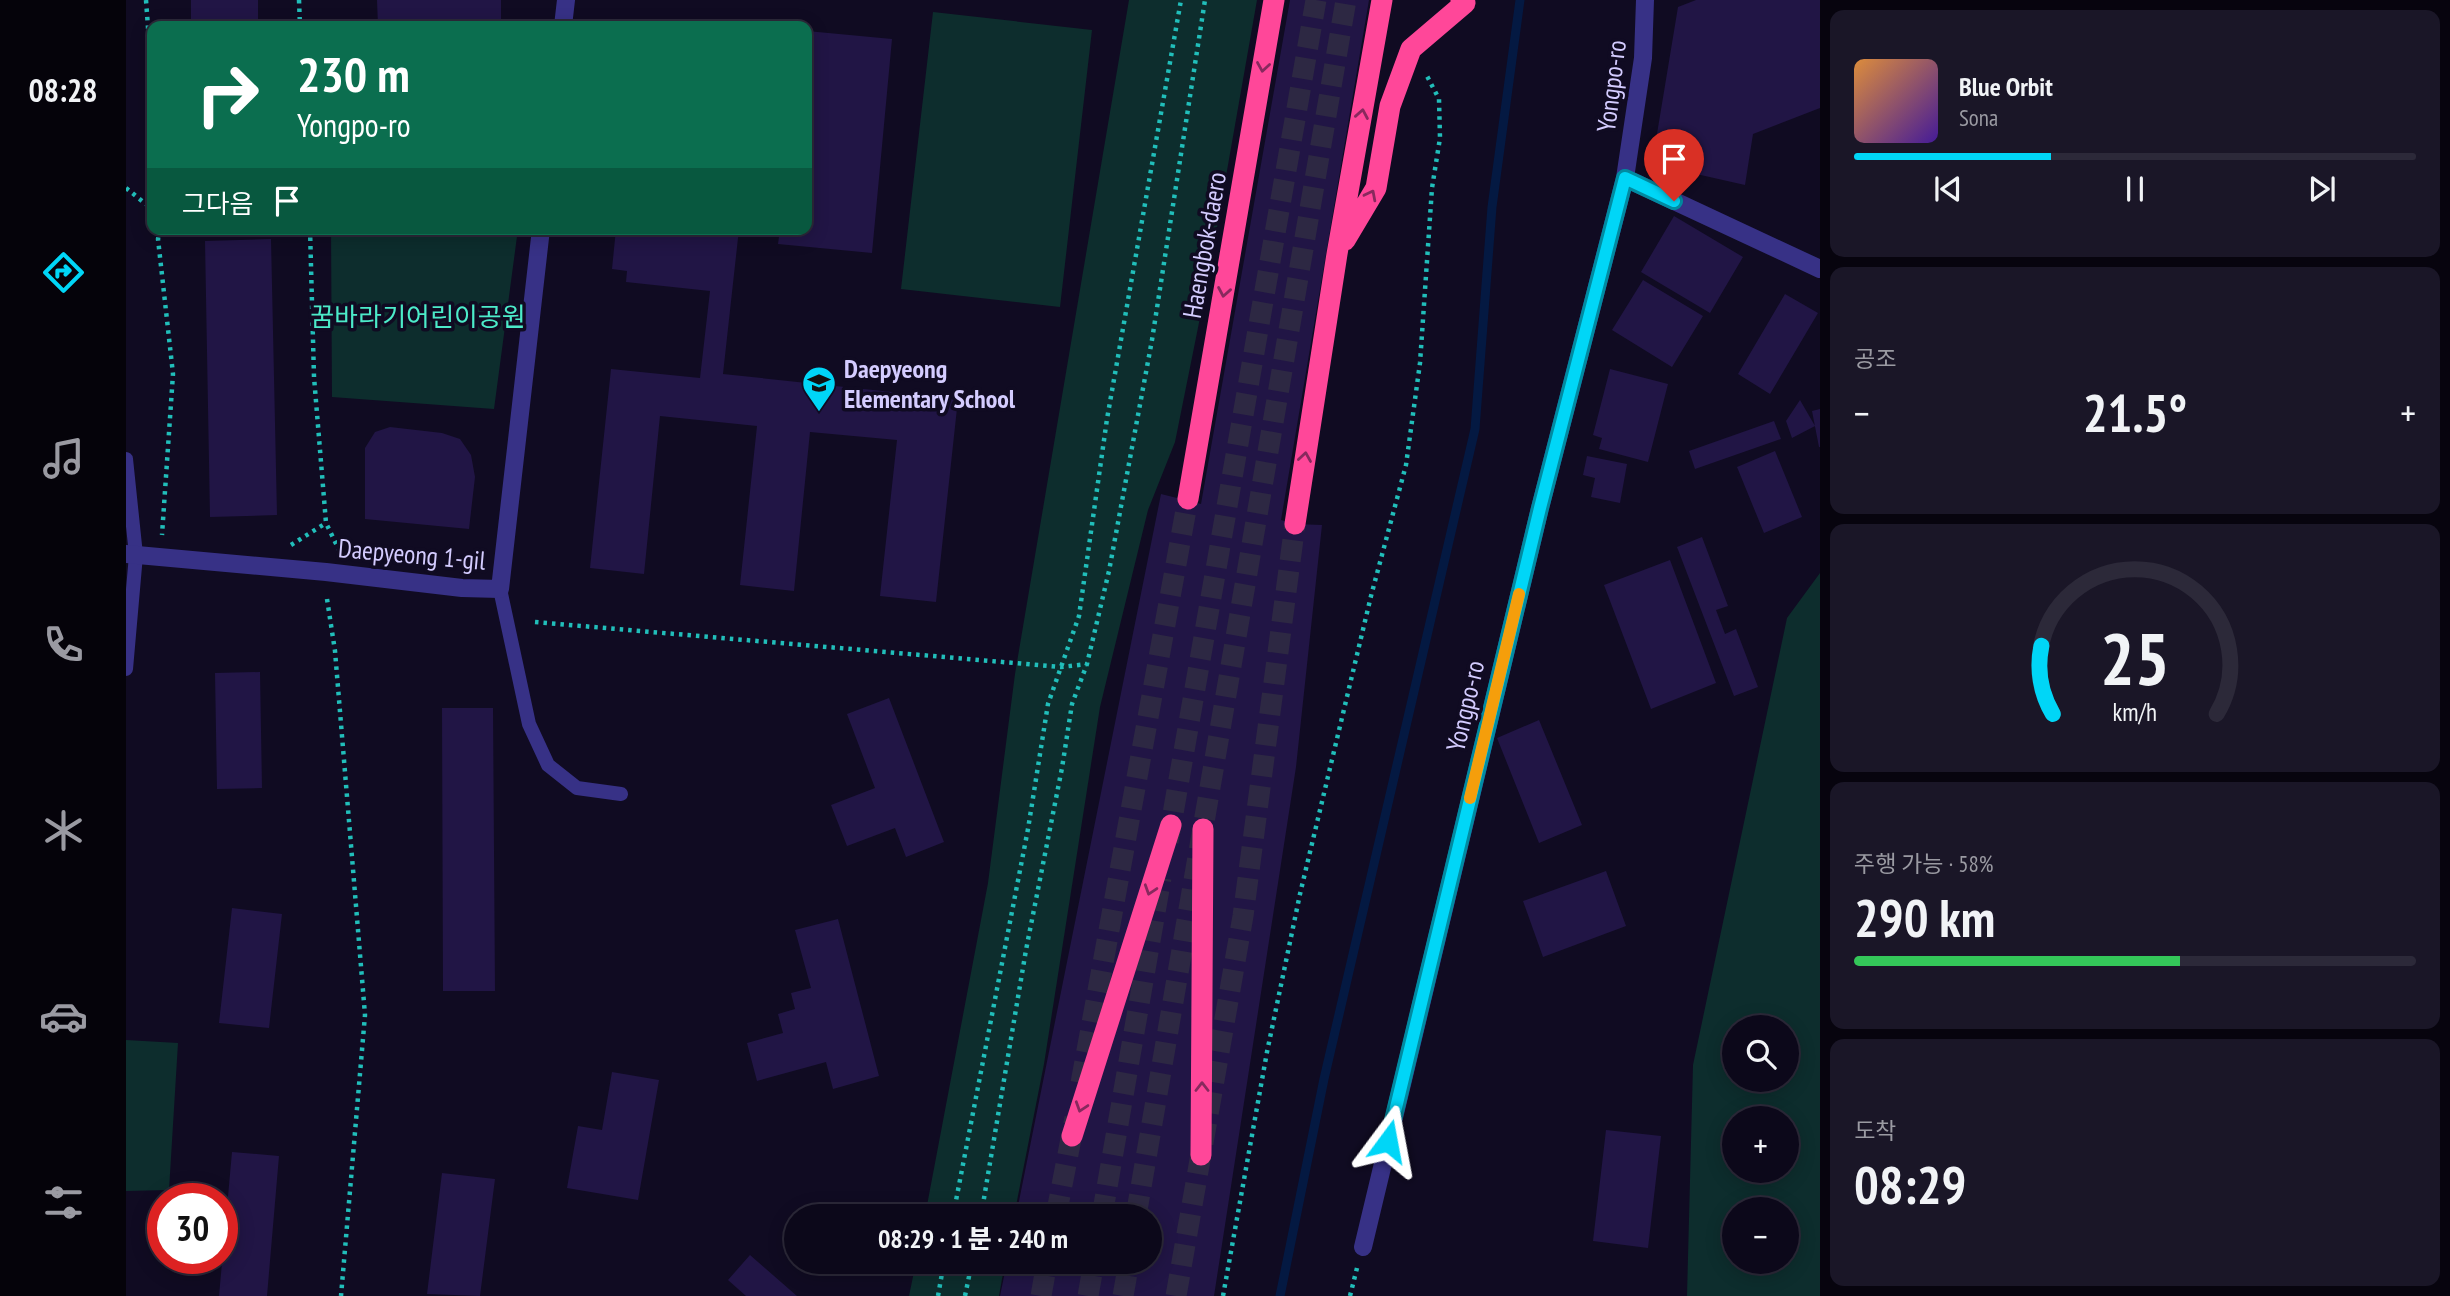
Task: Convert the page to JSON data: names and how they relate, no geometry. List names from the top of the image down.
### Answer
{
  "streets": {
    "highway": ["Haengbok-daero"],
    "street": ["Yongpo-ro", "Daepyeong 1-gil"]
  },
  "parks": ["꿈바라기어린이공원"],
  "places": {
    "school or university": ["Daepyeong Elementary School"]
  },
  "page": {
    "tabs": "08:28",
    "turn": ["230 m", "Yongpo-ro"],
    "song": ["Blue Orbit", "Sona"],
    "then": "그다음",
    "tile": [
      "공조",
      ["주행 가능 · 58%", "290 km"],
      ["도착", "08:29"]
    ],
    "heat": ["−", "21.5°", "+"],
    "map_buttons": ["+", "−"],
    "limit": "30",
    "trip": "08:29 · 1 분 · 240 m",
    "gauge": ["25", "km/h"]
  }
}
